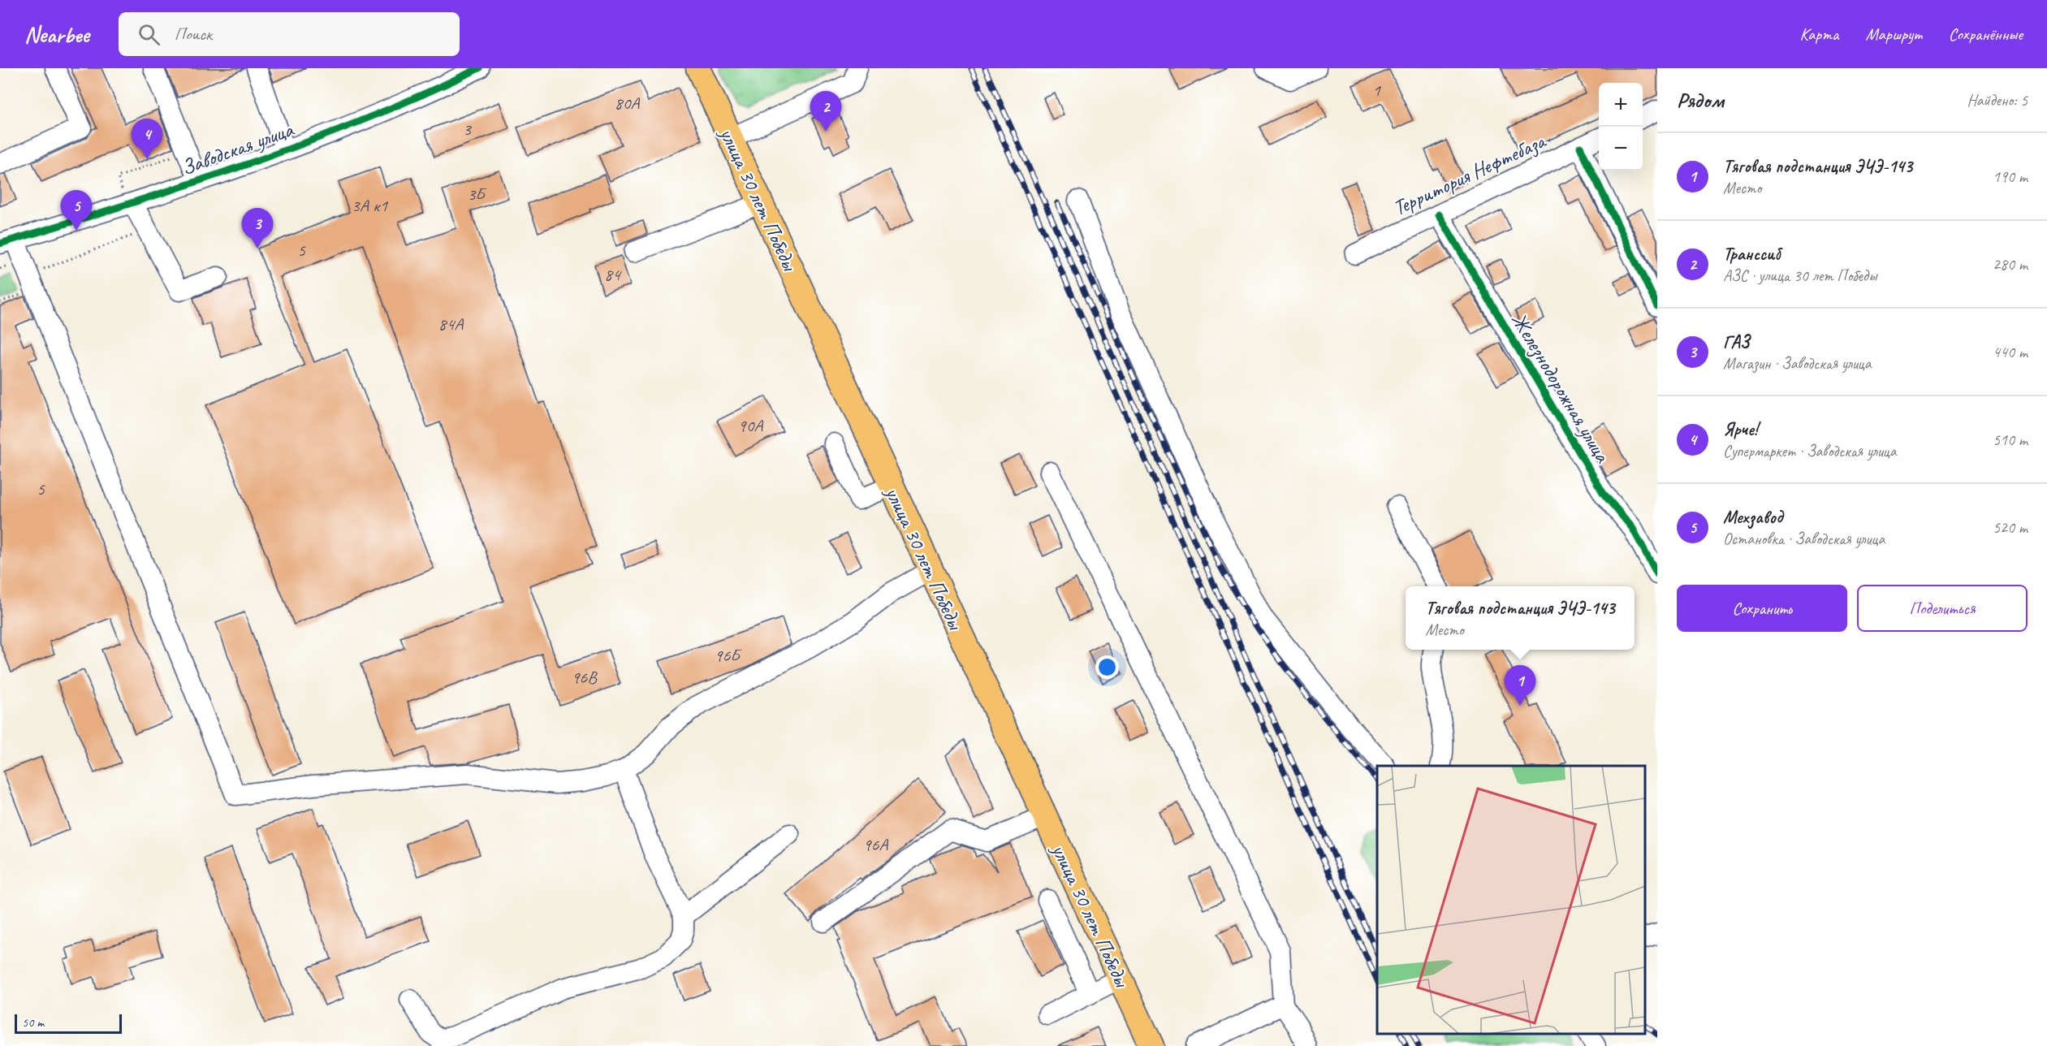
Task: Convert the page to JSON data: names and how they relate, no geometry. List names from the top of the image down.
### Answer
{
  "streets": {
    "main road": ["улица 30 лет Победы"],
    "street": ["Заводская улица", "Территория Нефтебаза", "Железнодорожная улица"]
  },
  "crossings": [
    ["Территория Нефтебаза", "Железнодорожная улица"]
  ],
  "house_numbers": [
    "1",
    "80А",
    "3",
    "3Б",
    "3А к1",
    "5",
    "84",
    "84А",
    "90А",
    "5",
    "96Б",
    "96В",
    "96А"
  ],
  "scale_bar": "50 m",
  "page": {
    "header": "Nearbee",
    "search": "Поиск",
    "nav": ["Карта", "Маршрут", "Сохранённые"],
    "heading": ["Рядом", "Найдено: 5"],
    "map_buttons": ["+", "−"],
    "pins": [
      "2",
      "4",
      "5",
      "3",
      "1"
    ],
    "list": [
      {
        "mark": "1",
        "name": "Тяговая подстанция ЭЧЭ-143",
        "note": "Место",
        "value": "190 m"
      },
      {
        "mark": "2",
        "name": "Транссиб",
        "note": "АЗС · улица 30 лет Победы",
        "value": "280 m"
      },
      {
        "mark": "3",
        "name": "ГАЗ",
        "note": "Магазин · Заводская улица",
        "value": "440 m"
      },
      {
        "mark": "4",
        "name": "Ярче!",
        "note": "Супермаркет · Заводская улица",
        "value": "510 m"
      },
      {
        "mark": "5",
        "name": "Мехзавод",
        "note": "Остановка · Заводская улица",
        "value": "520 m"
      }
    ],
    "buttons": ["Сохранить", "Поделиться"],
    "popup": ["Тяговая подстанция ЭЧЭ-143", "Место"],
    "scale": "50 m"
  }
}
